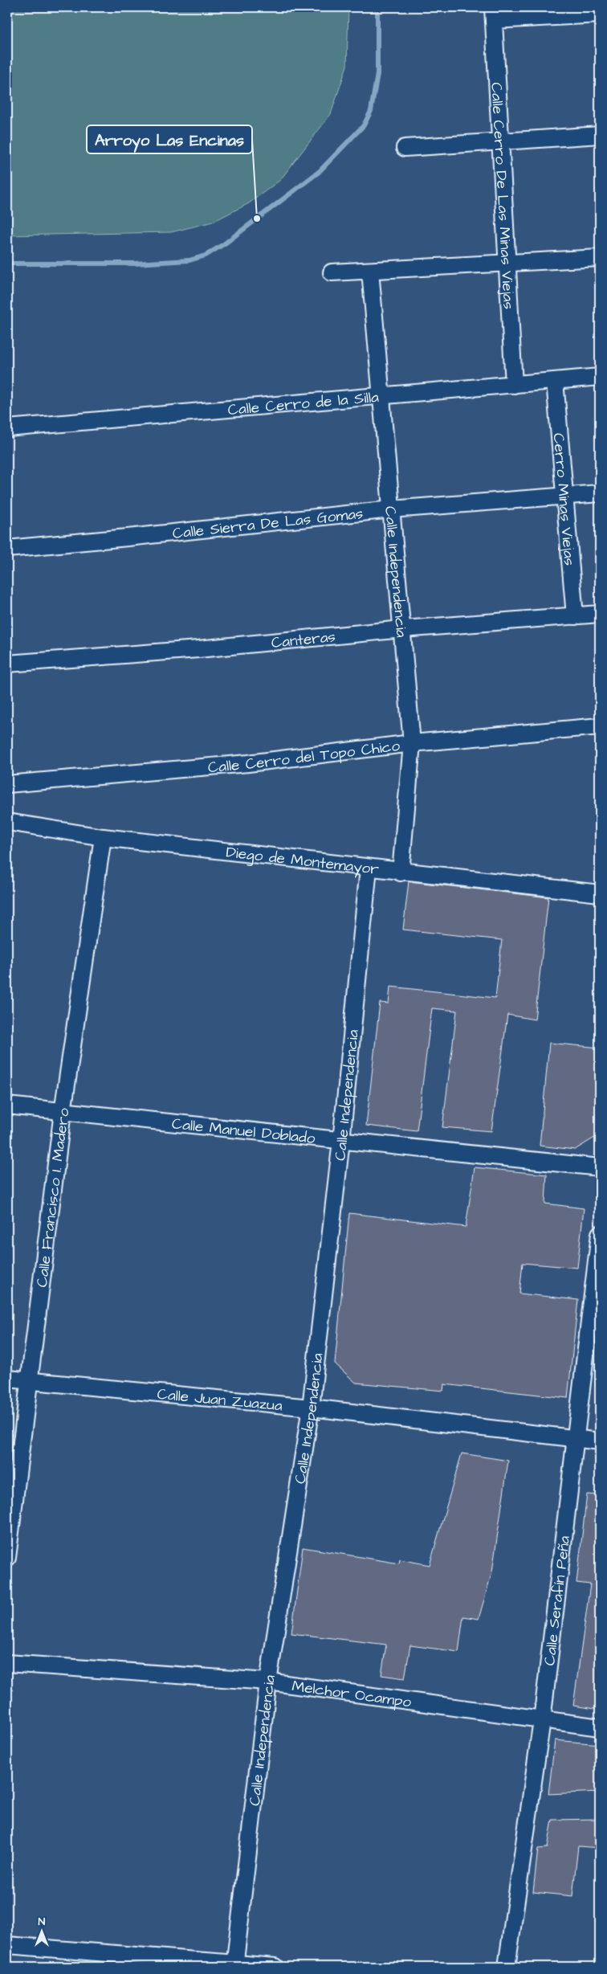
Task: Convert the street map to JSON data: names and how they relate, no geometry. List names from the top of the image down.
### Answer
{
  "streets": {
    "street": [
      "Calle Cerro De Las Minas Viejas",
      "Calle Cerro de la Silla",
      "Cerro Minas Viejas",
      "Calle Sierra De Las Gomas",
      "Calle Independencia",
      "Canteras",
      "Calle Cerro del Topo Chico",
      "Diego de Montemayor",
      "Calle Manuel Doblado",
      "Calle Francisco I. Madero",
      "Calle Juan Zuazua",
      "Calle Serafín Peña",
      "Melchor Ocampo"
    ]
  },
  "crossings": [
    ["Calle Cerro De Las Minas Viejas", "Calle Cerro de la Silla"],
    ["Calle Cerro de la Silla", "Cerro Minas Viejas"],
    ["Calle Cerro de la Silla", "Calle Independencia"],
    ["Cerro Minas Viejas", "Calle Sierra De Las Gomas"],
    ["Cerro Minas Viejas", "Canteras"],
    ["Calle Sierra De Las Gomas", "Calle Independencia"],
    ["Calle Independencia", "Canteras"],
    ["Calle Independencia", "Calle Cerro del Topo Chico"],
    ["Calle Independencia", "Diego de Montemayor"],
    ["Calle Independencia", "Calle Manuel Doblado"],
    ["Calle Independencia", "Calle Juan Zuazua"],
    ["Calle Independencia", "Melchor Ocampo"],
    ["Diego de Montemayor", "Calle Francisco I. Madero"],
    ["Calle Manuel Doblado", "Calle Francisco I. Madero"],
    ["Calle Francisco I. Madero", "Calle Juan Zuazua"],
    ["Calle Juan Zuazua", "Calle Serafín Peña"],
    ["Calle Serafín Peña", "Melchor Ocampo"]
  ],
  "places": ["Arroyo Las Encinas"],
  "north": "top"
}
